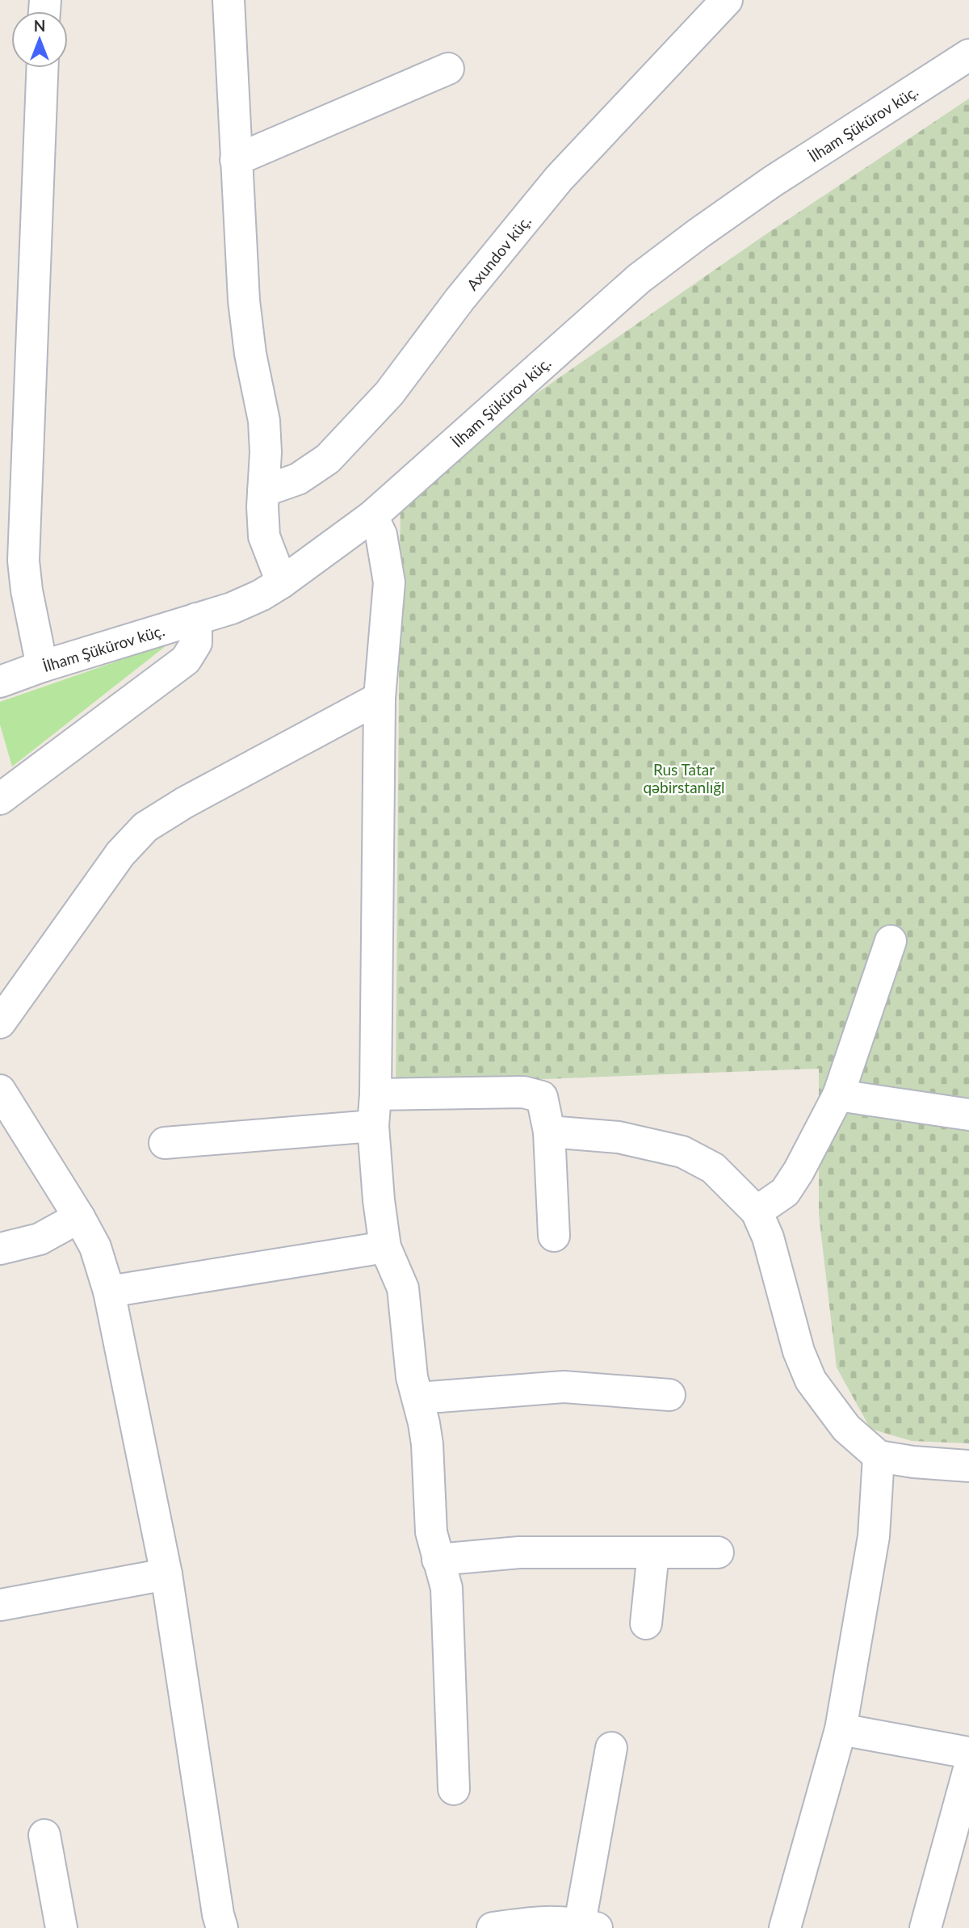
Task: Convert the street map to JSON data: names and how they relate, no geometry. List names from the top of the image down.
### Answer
{
  "streets": {
    "street": ["İlham Şükürov küç.", "Axundov küç."]
  },
  "parks": ["Rus Tatar qəbirstanlığl"],
  "north": "top"
}
